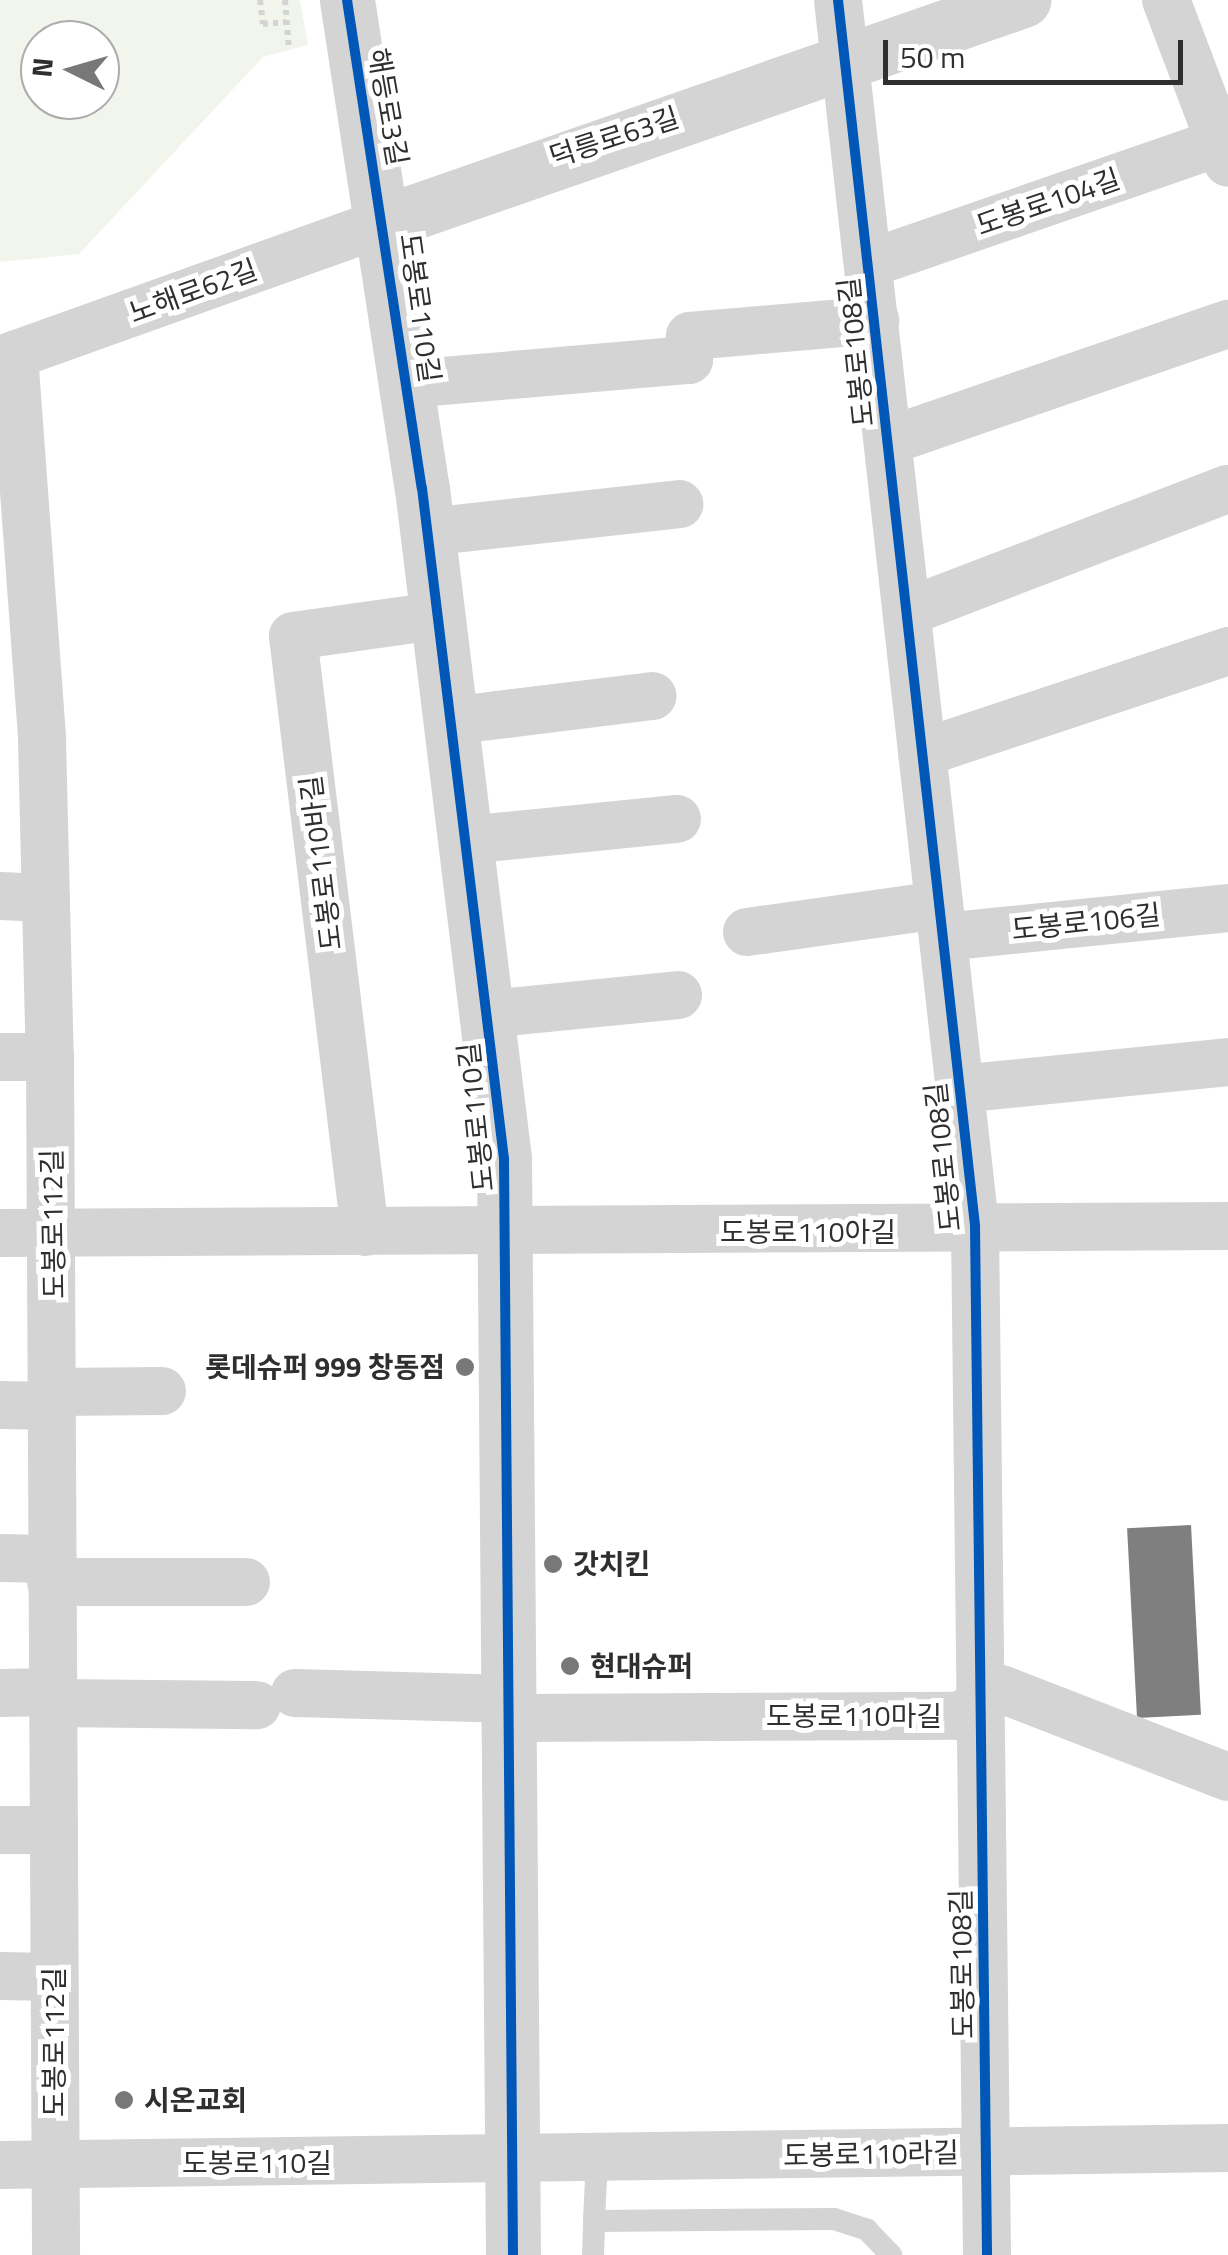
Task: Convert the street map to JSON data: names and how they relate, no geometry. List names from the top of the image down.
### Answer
{
  "streets": {
    "street": [
      "해등로3길",
      "덕릉로63길",
      "도봉로104길",
      "노해로62길",
      "도봉로110길",
      "도봉로108길",
      "도봉로110바길",
      "도봉로106길",
      "도봉로112길",
      "도봉로110아길",
      "도봉로110마길",
      "도봉로110라길"
    ]
  },
  "crossings": [
    ["해등로3길", "덕릉로63길"],
    ["해등로3길", "노해로62길"],
    ["해등로3길", "도봉로110길"],
    ["덕릉로63길", "노해로62길"],
    ["덕릉로63길", "도봉로110길"],
    ["덕릉로63길", "도봉로108길"],
    ["도봉로104길", "도봉로108길"],
    ["노해로62길", "도봉로110길"],
    ["노해로62길", "도봉로112길"],
    ["도봉로110길", "도봉로108길"],
    ["도봉로110길", "도봉로110바길"],
    ["도봉로110길", "도봉로112길"],
    ["도봉로110길", "도봉로110아길"],
    ["도봉로110길", "도봉로110마길"],
    ["도봉로110길", "도봉로110라길"],
    ["도봉로108길", "도봉로106길"],
    ["도봉로108길", "도봉로110아길"],
    ["도봉로108길", "도봉로110마길"],
    ["도봉로108길", "도봉로110라길"],
    ["도봉로112길", "도봉로110마길"]
  ],
  "places": [
    "롯데슈퍼 999 창동점",
    "갓치킨",
    "현대슈퍼",
    "시온교회"
  ],
  "scale_bar": "50 m",
  "north": "left"
}
